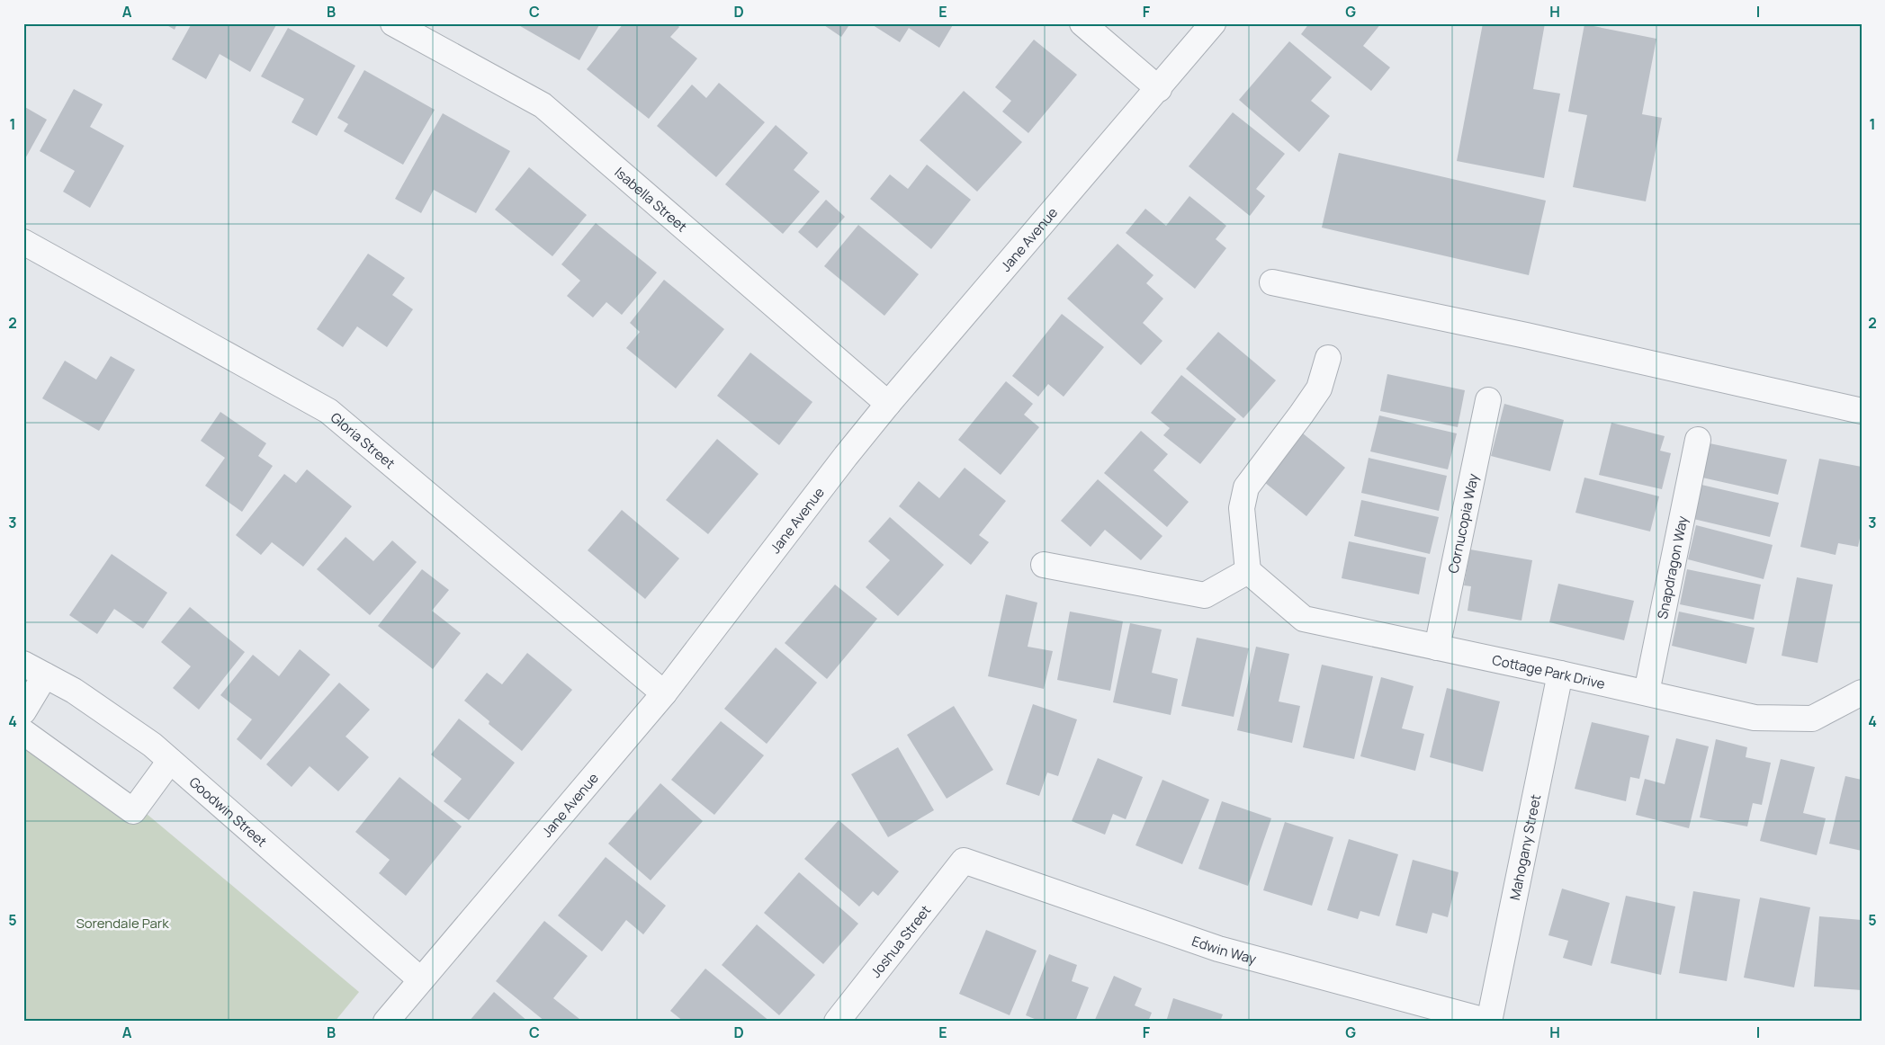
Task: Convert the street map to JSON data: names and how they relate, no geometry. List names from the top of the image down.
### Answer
{
  "streets": {
    "street": [
      "Isabella Street",
      "Jane Avenue",
      "Gloria Street",
      "Cornucopia Way",
      "Snapdragon Way",
      "Cottage Park Drive",
      "Goodwin Street",
      "Mahogany Street",
      "Joshua Street",
      "Edwin Way"
    ]
  },
  "crossings": [
    ["Isabella Street", "Jane Avenue"],
    ["Jane Avenue", "Gloria Street"],
    ["Jane Avenue", "Goodwin Street"],
    ["Cornucopia Way", "Cottage Park Drive"],
    ["Snapdragon Way", "Cottage Park Drive"],
    ["Cottage Park Drive", "Mahogany Street"],
    ["Mahogany Street", "Edwin Way"],
    ["Joshua Street", "Edwin Way"]
  ],
  "parks": ["Sorendale Park"],
  "grid": {
    "columns": [
      "A",
      "B",
      "C",
      "D",
      "E",
      "F",
      "G",
      "H",
      "I"
    ],
    "rows": [
      "1",
      "2",
      "3",
      "4",
      "5"
    ]
  }
}
